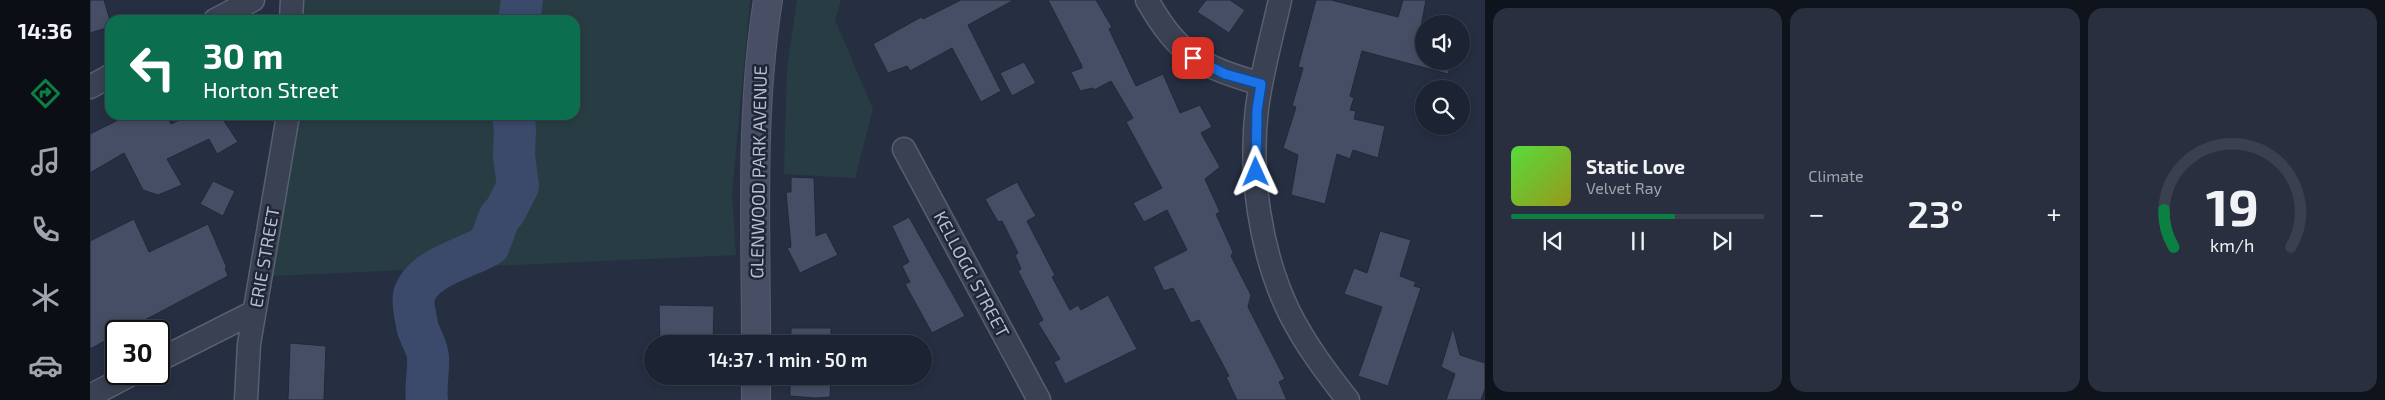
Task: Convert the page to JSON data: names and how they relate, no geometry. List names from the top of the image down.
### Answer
{
  "streets": {
    "main road": ["GLENWOOD PARK AVENUE"],
    "street": ["ERIE STREET", "KELLOGG STREET"]
  },
  "page": {
    "tabs": "14:36",
    "tile": "Climate",
    "turn": ["30 m", "Horton Street"],
    "song": ["Static Love", "Velvet Ray"],
    "heat": ["−", "23°", "+"],
    "limit": "30",
    "trip": "14:37 · 1 min · 50 m",
    "gauge": ["19", "km/h"]
  }
}
